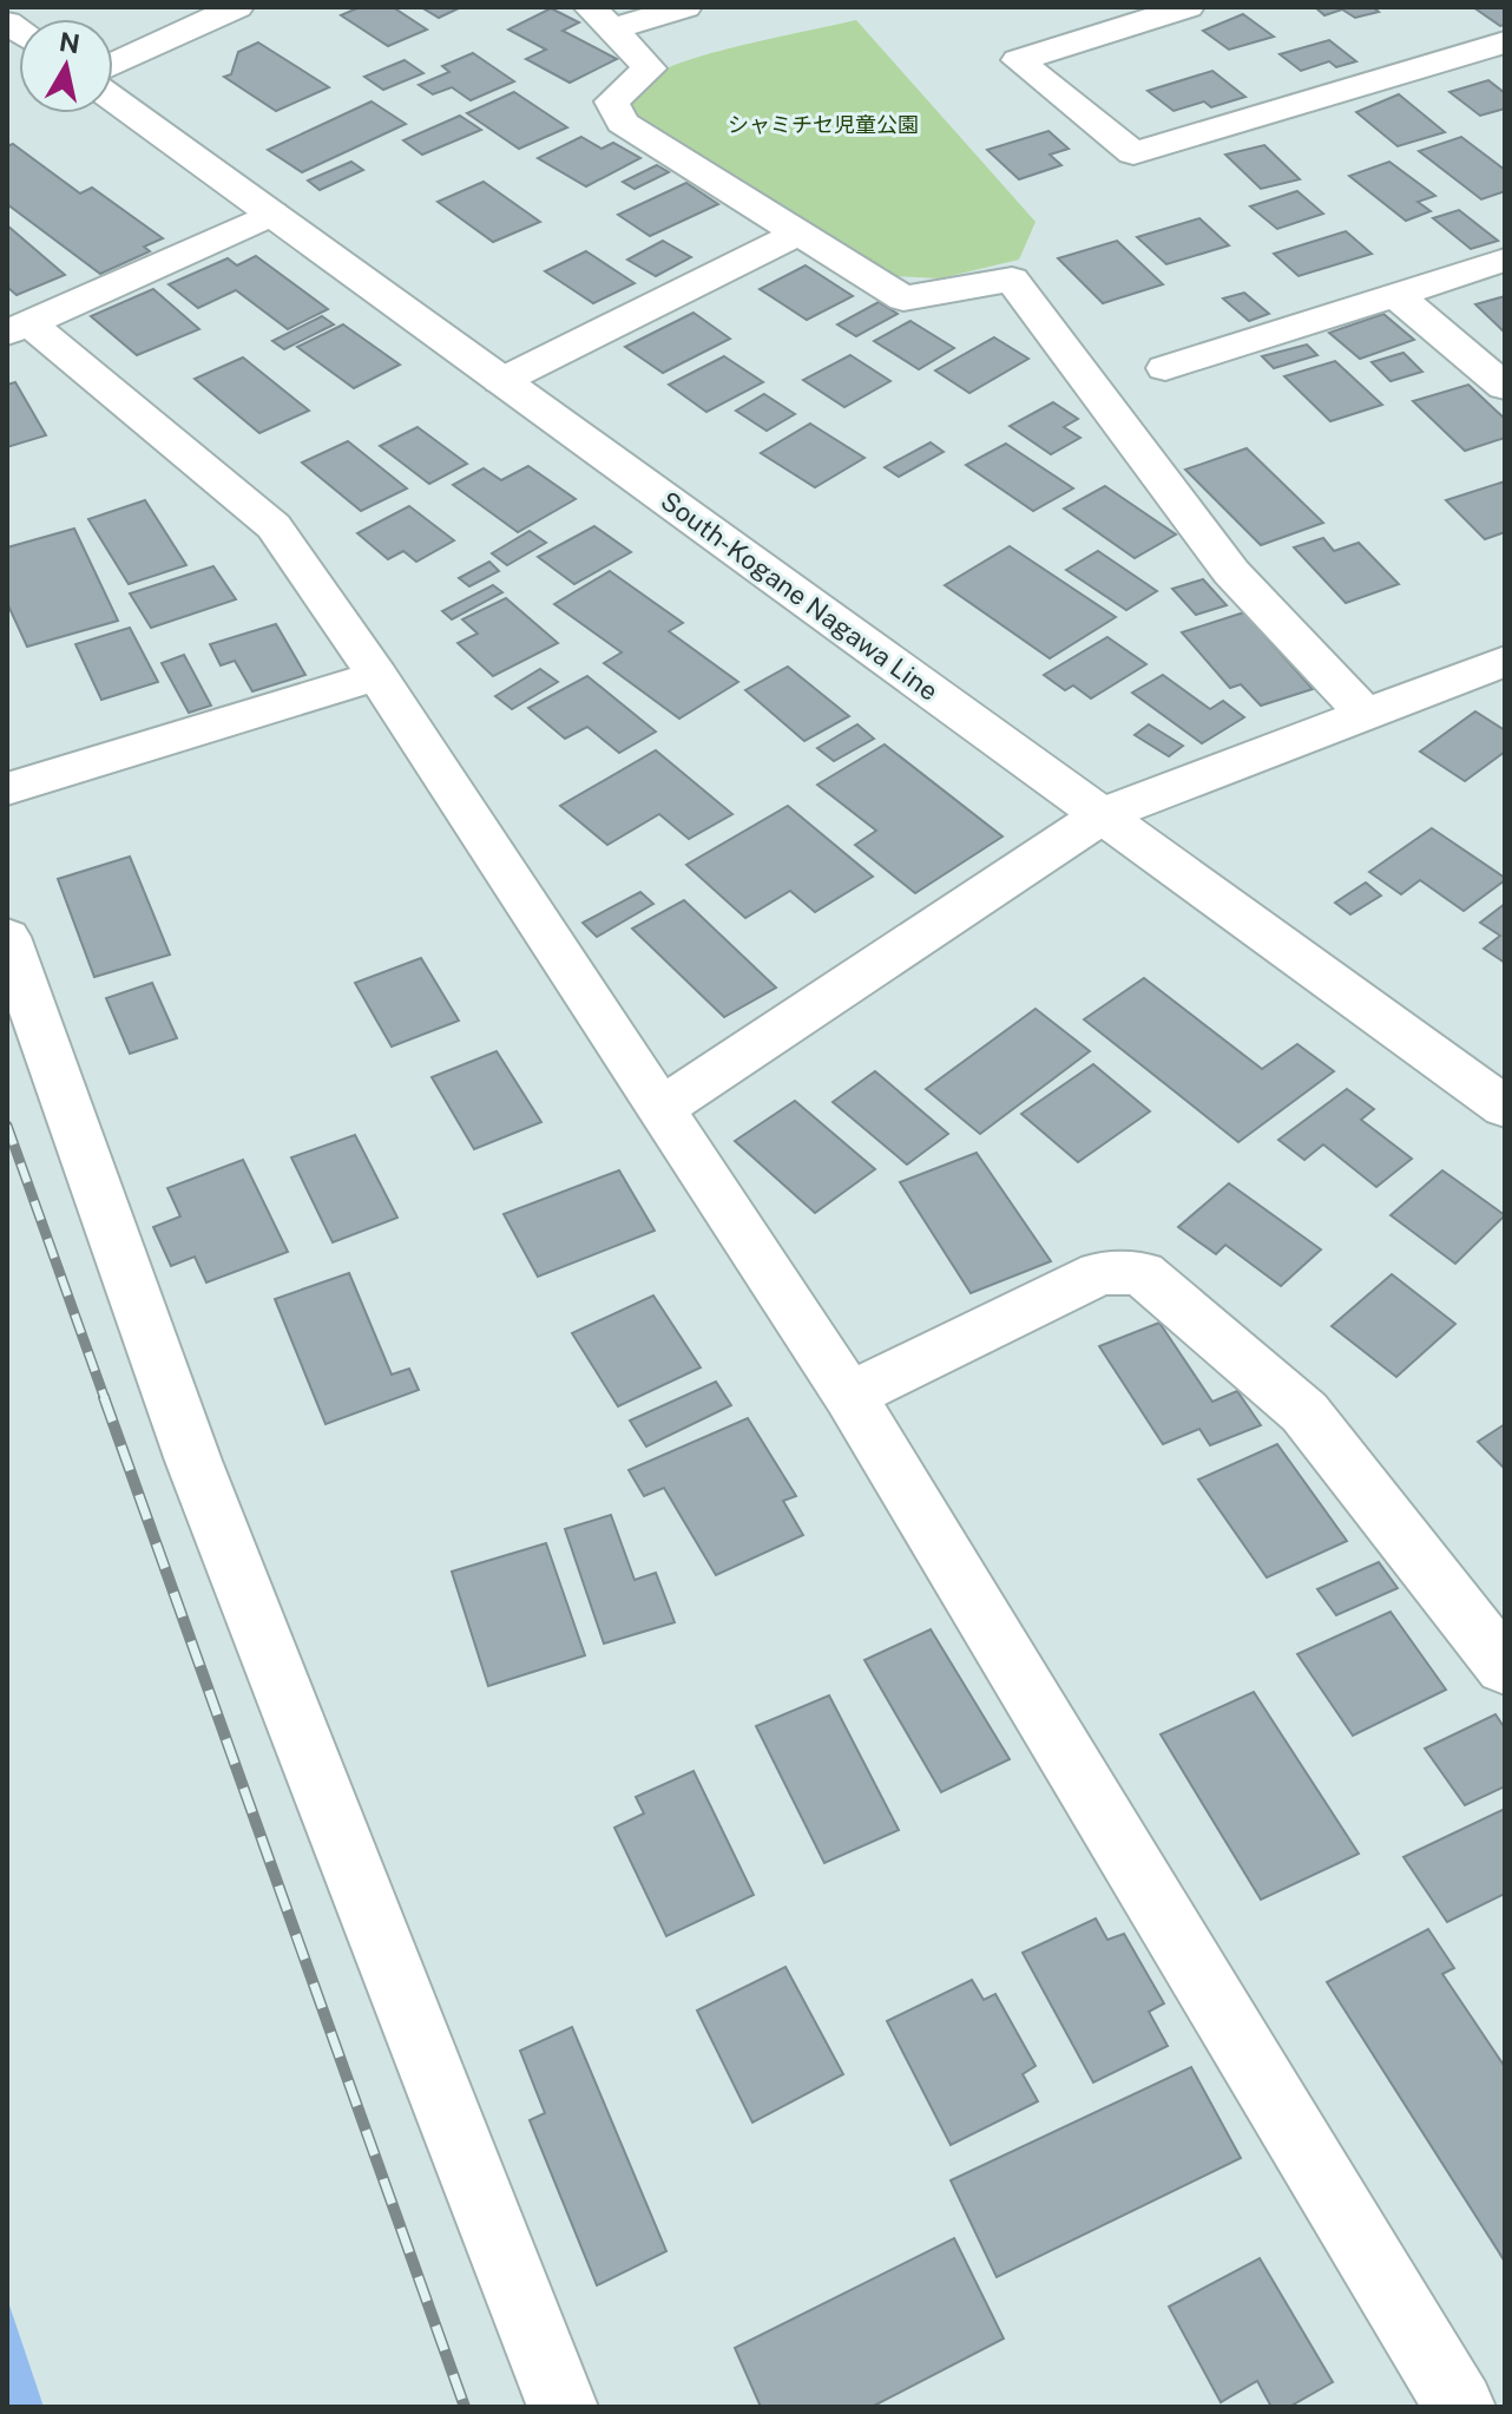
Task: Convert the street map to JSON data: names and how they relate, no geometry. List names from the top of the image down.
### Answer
{
  "streets": {
    "street": ["South-Kogane Nagawa Line"]
  },
  "parks": ["シャミチセ児童公園"],
  "north": "top"
}
